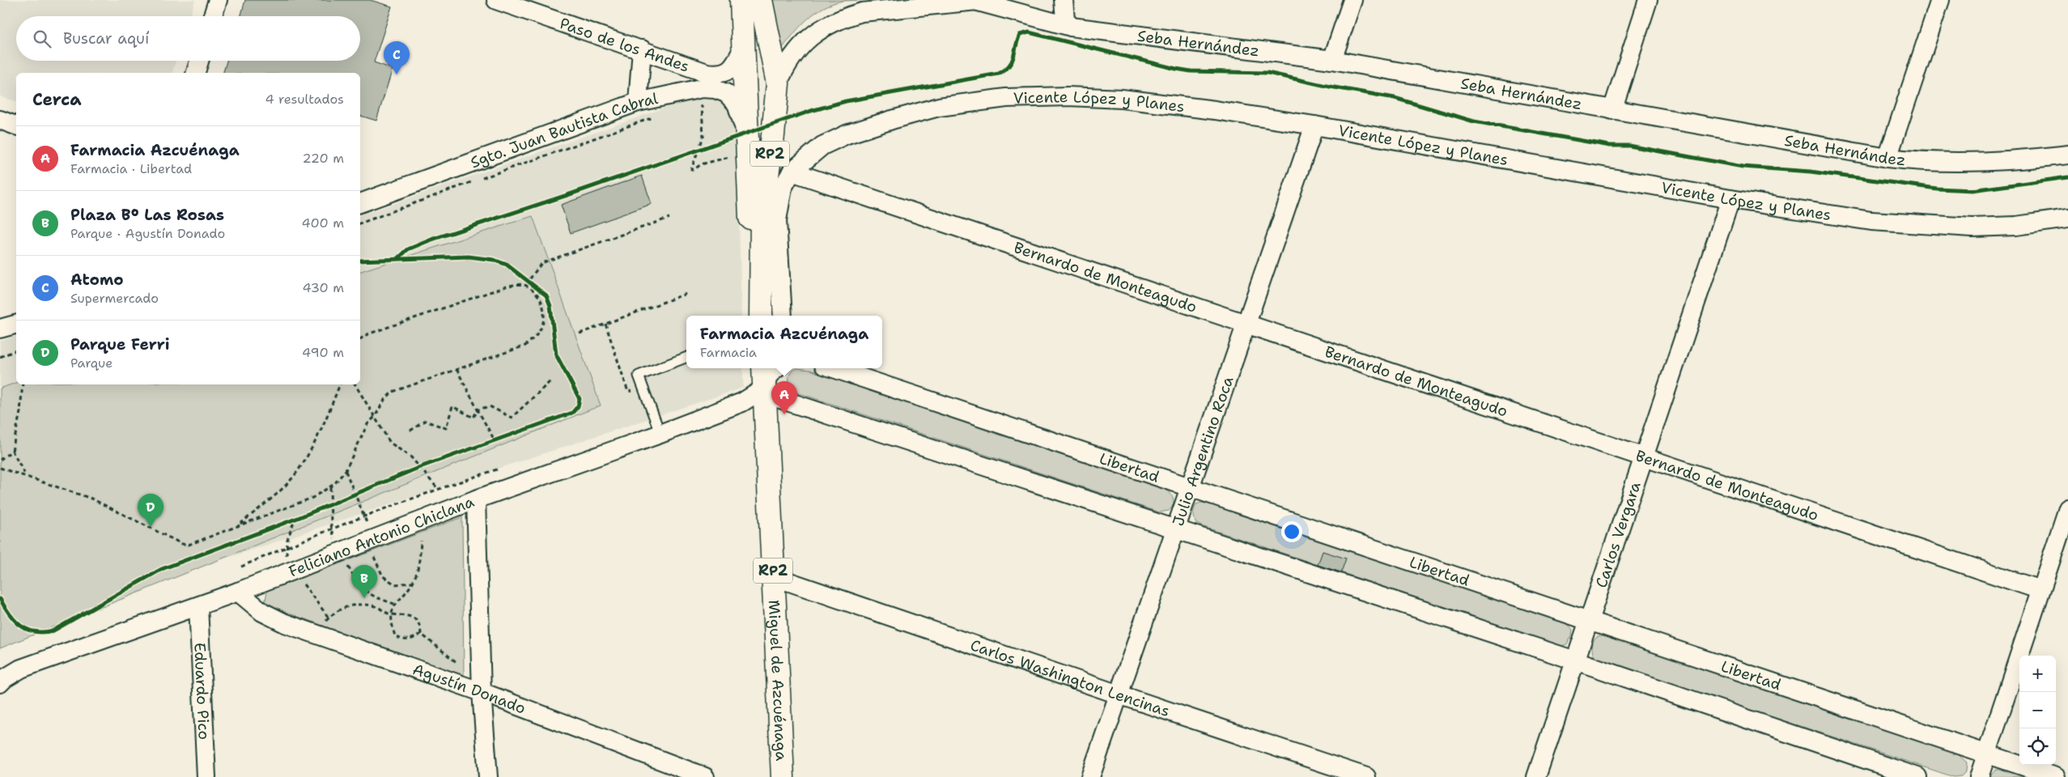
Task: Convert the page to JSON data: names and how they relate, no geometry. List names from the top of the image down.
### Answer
{
  "streets": {
    "main road": ["RP2", "Miguel de Azcuénaga"],
    "street": [
      "Seba Hernández",
      "Paso de los Andes",
      "Vicente López y Planes",
      "Sgto. Juan Bautista Cabral",
      "Bernardo de Monteagudo",
      "Julio Argentino Roca",
      "Libertad",
      "Carlos Vergara",
      "Feliciano Antonio Chiclana",
      "Carlos Washington Lencinas",
      "Agustín Donado",
      "Eduardo Pico"
    ]
  },
  "crossings": [
    ["Seba Hernández", "RP2"],
    ["Paso de los Andes", "RP2"],
    ["Vicente López y Planes", "Bernardo de Monteagudo"],
    ["Vicente López y Planes", "Julio Argentino Roca"],
    ["Vicente López y Planes", "Carlos Vergara"],
    ["Sgto. Juan Bautista Cabral", "RP2"],
    ["Bernardo de Monteagudo", "Julio Argentino Roca"],
    ["Bernardo de Monteagudo", "Carlos Vergara"],
    ["Julio Argentino Roca", "Libertad"],
    ["Julio Argentino Roca", "Carlos Washington Lencinas"],
    ["Libertad", "Carlos Vergara"],
    ["Feliciano Antonio Chiclana", "Miguel de Azcuénaga"],
    ["Feliciano Antonio Chiclana", "Agustín Donado"],
    ["Feliciano Antonio Chiclana", "Eduardo Pico"],
    ["Carlos Washington Lencinas", "Miguel de Azcuénaga"]
  ],
  "page": {
    "search": "Buscar aquí",
    "pins": [
      "C",
      "A",
      "D",
      "B"
    ],
    "heading": ["Cerca", "4 resultados"],
    "list": [
      {
        "mark": "A",
        "name": "Farmacia Azcuénaga",
        "note": "Farmacia · Libertad",
        "value": "220 m"
      },
      {
        "mark": "B",
        "name": "Plaza Bº Las Rosas",
        "note": "Parque · Agustín Donado",
        "value": "400 m"
      },
      {
        "mark": "C",
        "name": "Atomo",
        "note": "Supermercado",
        "value": "430 m"
      },
      {
        "mark": "D",
        "name": "Parque Ferri",
        "note": "Parque",
        "value": "490 m"
      }
    ],
    "popup": ["Farmacia Azcuénaga", "Farmacia"],
    "map_buttons": ["+", "−"]
  }
}
